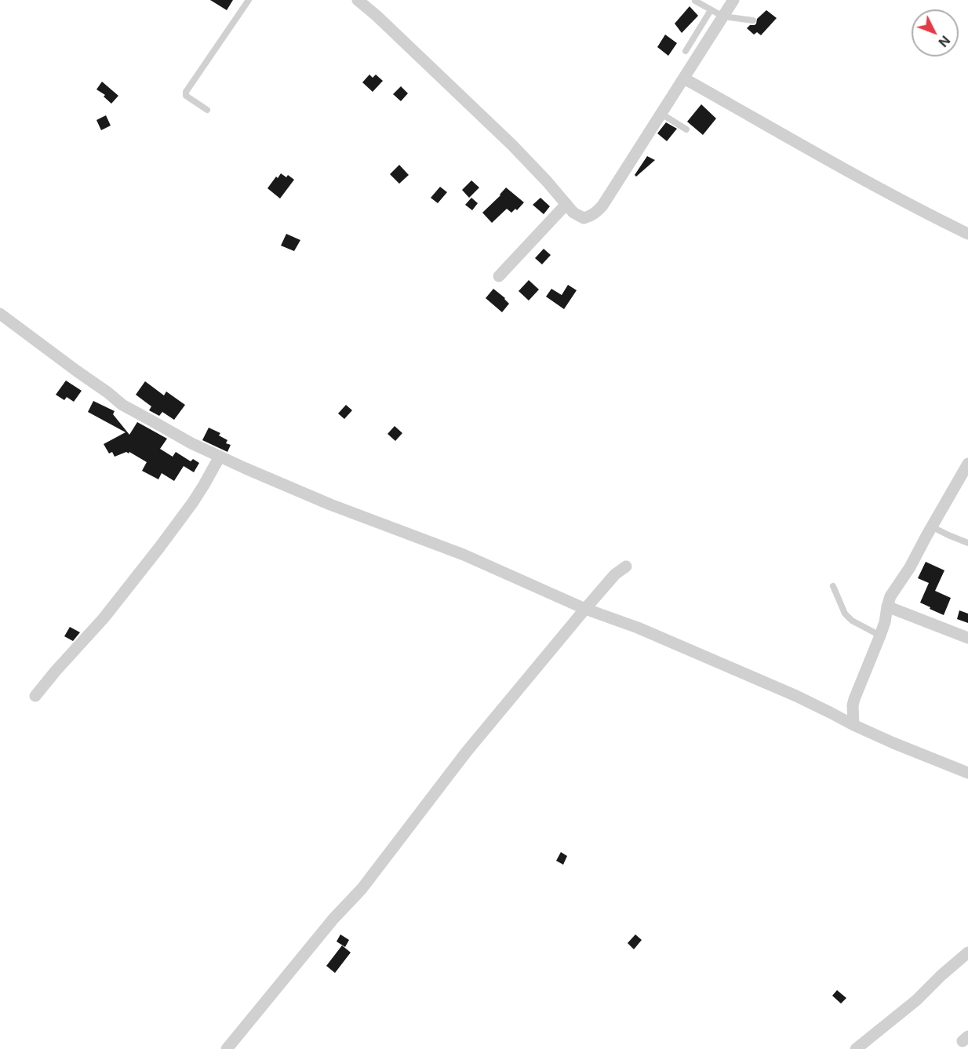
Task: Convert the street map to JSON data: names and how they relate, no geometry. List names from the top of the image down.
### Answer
{
  "north": "bottom right"
}
